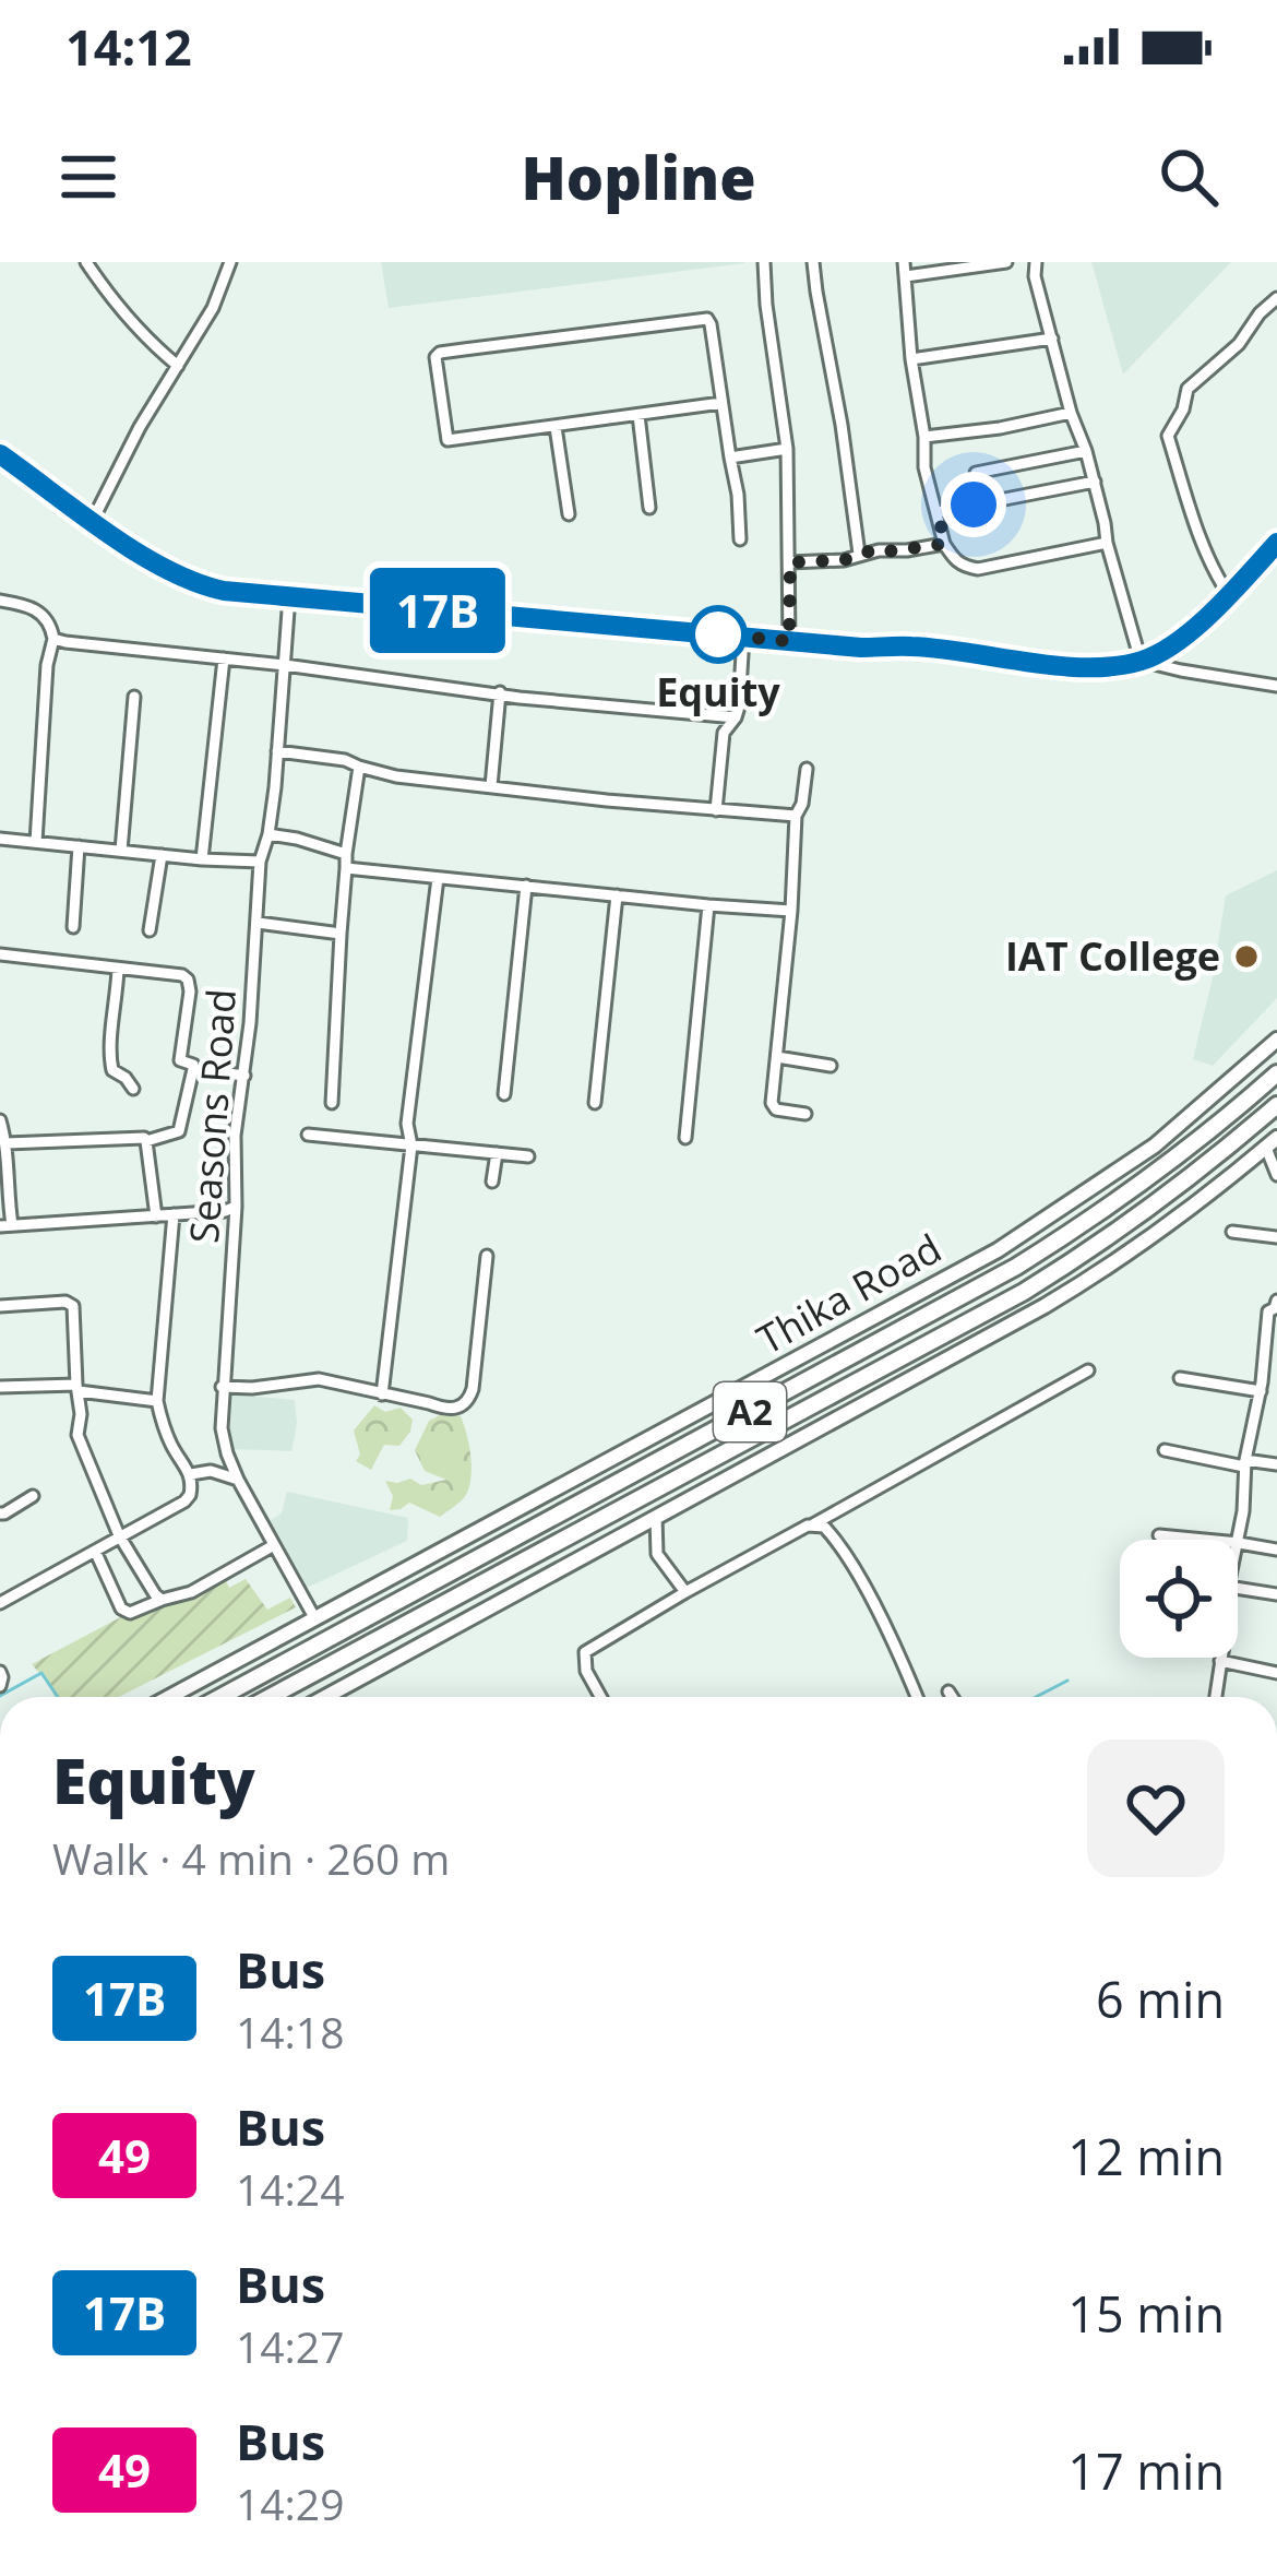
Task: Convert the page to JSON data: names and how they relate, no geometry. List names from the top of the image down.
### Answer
{
  "streets": {
    "highway": ["Thika Road", "A2"],
    "street": ["Seasons Road"]
  },
  "crossings": [
    ["Seasons Road", "Thika Road"]
  ],
  "places": ["Equity", "IAT College"],
  "lines": ["bus line 17B"],
  "page": {
    "status": "14:12",
    "header": "Hopline",
    "on_map": "17B",
    "heading": ["Equity", "Walk · 4 min · 260 m"],
    "list": [
      {
        "mark": "17B",
        "name": "Bus",
        "note": "14:18",
        "value": "6 min"
      },
      {
        "mark": "49",
        "name": "Bus",
        "note": "14:24",
        "value": "12 min"
      },
      {
        "mark": "17B",
        "name": "Bus",
        "note": "14:27",
        "value": "15 min"
      },
      {
        "mark": "49",
        "name": "Bus",
        "note": "14:29",
        "value": "17 min"
      }
    ]
  }
}
